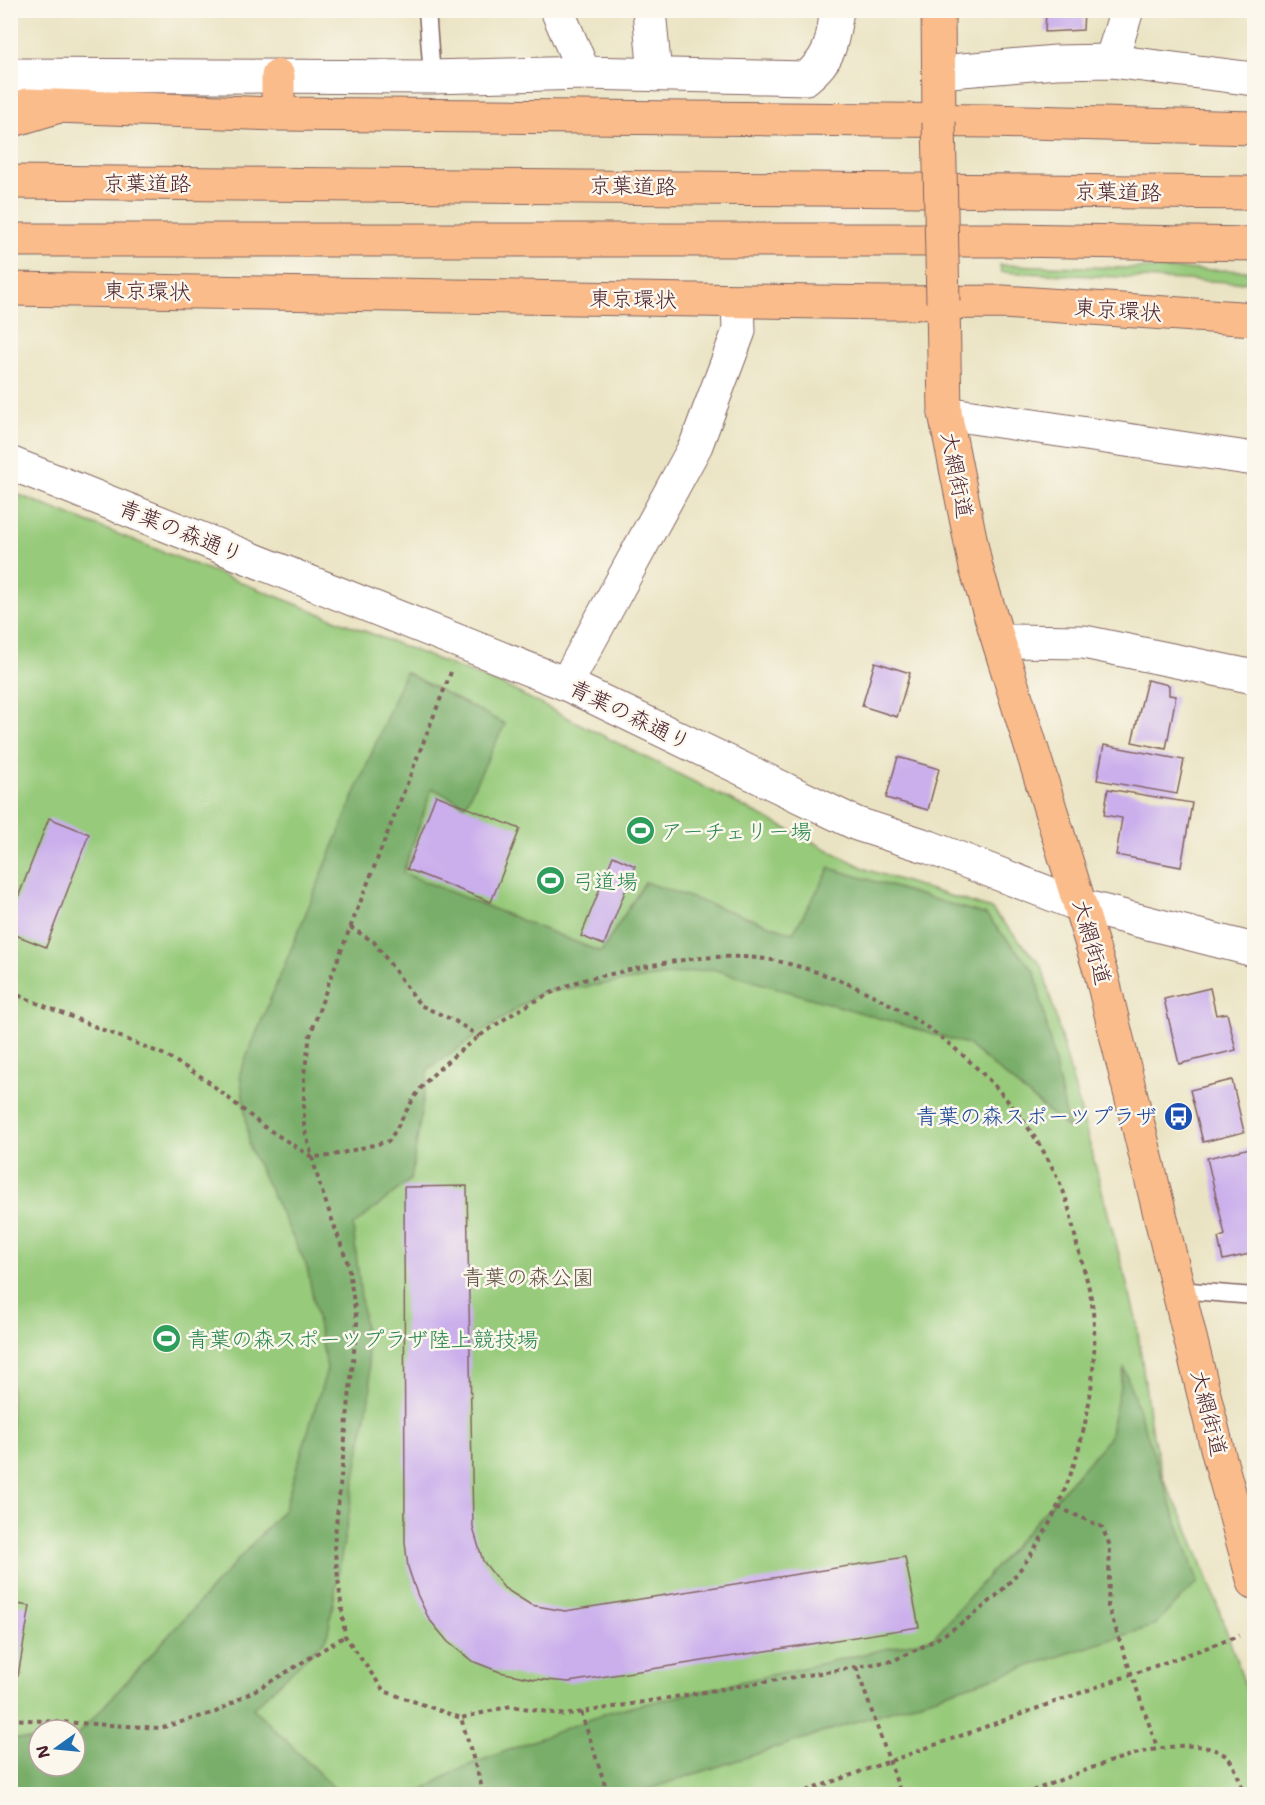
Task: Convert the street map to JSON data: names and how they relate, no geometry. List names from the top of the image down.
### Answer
{
  "streets": {
    "main road": ["京葉道路", "東京環状", "大網街道"],
    "street": ["青葉の森通り"]
  },
  "crossings": [
    ["東京環状", "大網街道"],
    ["大網街道", "青葉の森通り"]
  ],
  "parks": ["青葉の森公園"],
  "places": {
    "sports": ["アーチェリー場", "弓道場", "青葉の森スポーツプラザ陸上競技場"],
    "bus stop": ["青葉の森スポーツプラザ"]
  },
  "north": "left"
}
